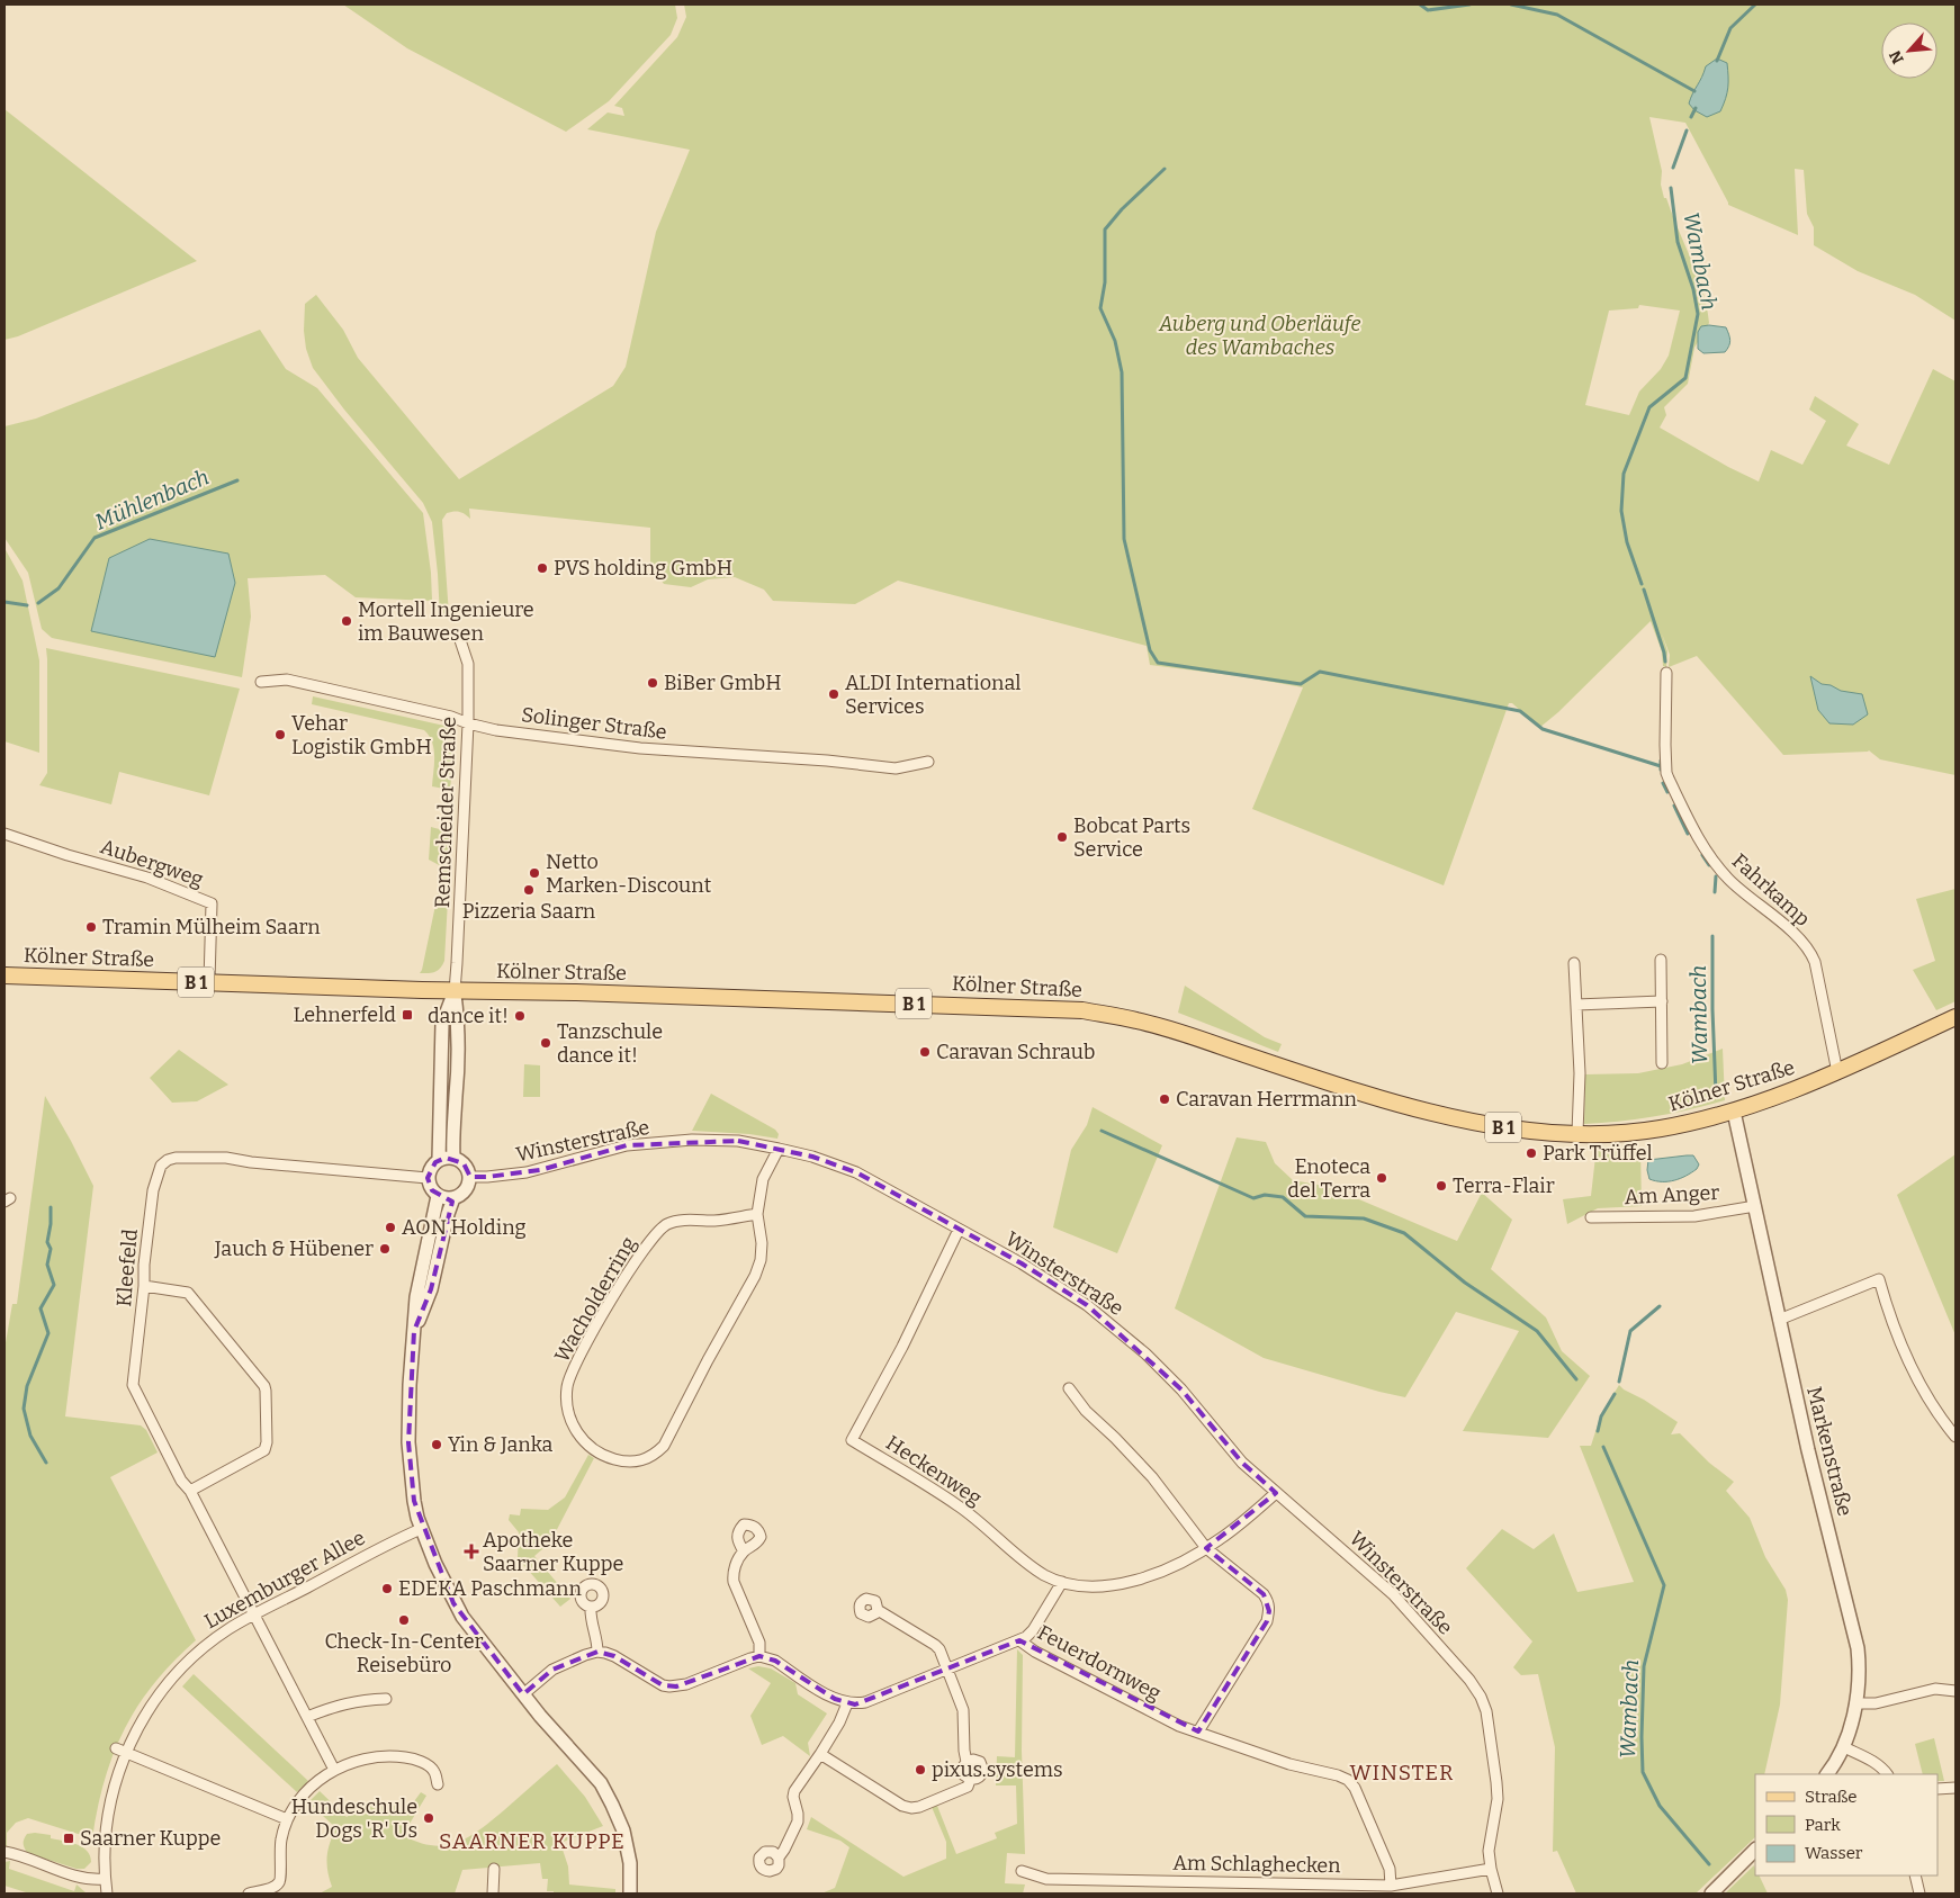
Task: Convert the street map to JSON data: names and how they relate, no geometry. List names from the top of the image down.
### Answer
{
  "streets": {
    "main road": ["Kölner Straße", "B 1"],
    "street": [
      "Solinger Straße",
      "Remscheider Straße",
      "Aubergweg",
      "Fahrkamp",
      "Winsterstraße",
      "Am Anger",
      "Kleefeld",
      "Wacholderring",
      "Markenstraße",
      "Heckenweg",
      "Luxemburger Allee",
      "Feuerdornweg",
      "Am Schlaghecken"
    ]
  },
  "crossings": [
    ["Solinger Straße", "Remscheider Straße"],
    ["Remscheider Straße", "Kölner Straße"],
    ["Aubergweg", "Kölner Straße"],
    ["Fahrkamp", "Kölner Straße"],
    ["Kölner Straße", "Markenstraße"],
    ["Winsterstraße", "Kleefeld"],
    ["Winsterstraße", "Wacholderring"],
    ["Winsterstraße", "Heckenweg"],
    ["Winsterstraße", "Am Schlaghecken"],
    ["Am Anger", "Markenstraße"],
    ["Kleefeld", "Luxemburger Allee"],
    ["Heckenweg", "Feuerdornweg"],
    ["Feuerdornweg", "Am Schlaghecken"]
  ],
  "districts": ["WINSTER", "SAARNER KUPPE"],
  "water": ["Wambach", "Mühlenbach"],
  "parks": ["Auberg und Oberläufe des Wambaches"],
  "places": {
    "other": [
      "PVS holding GmbH",
      "Mortell Ingenieure im Bauwesen",
      "BiBer GmbH",
      "ALDI International Services",
      "Vehar Logistik GmbH",
      "Bobcat Parts Service",
      "Netto Marken-Discount",
      "Pizzeria Saarn",
      "Tramin Mülheim Saarn",
      "dance it!",
      "Tanzschule dance it!",
      "Caravan Schraub",
      "Caravan Herrmann",
      "Park Trüffel",
      "Enoteca del Terra",
      "Terra-Flair",
      "AON Holding",
      "Jauch & Hübener",
      "Yin & Janka",
      "EDEKA Paschmann",
      "Check-In-Center Reisebüro",
      "pixus.systems",
      "Hundeschule Dogs 'R' Us"
    ],
    "transit": ["Lehnerfeld", "Saarner Kuppe"],
    "health": ["Apotheke Saarner Kuppe"]
  },
  "legend": ["Straße", "Park", "Wasser"],
  "north": "bottom left"
}
